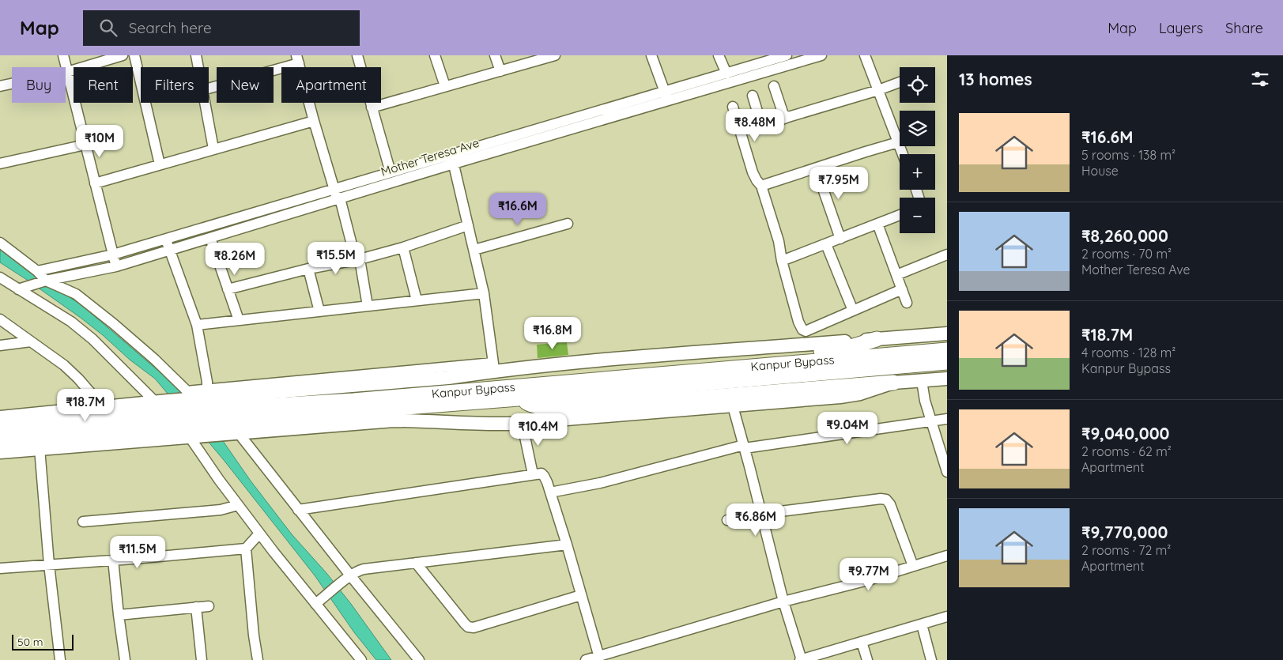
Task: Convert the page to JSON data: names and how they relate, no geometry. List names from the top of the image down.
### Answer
{
  "streets": {
    "highway": ["Kanpur Bypass"],
    "street": ["Mother Teresa Ave"]
  },
  "scale_bar": "50 m",
  "page": {
    "header": "Map",
    "search": "Search here",
    "nav": ["Map", "Layers", "Share"],
    "heading": "13 homes",
    "map_buttons": ["+", "−"],
    "chip": [
      "Buy",
      "Rent",
      "Filters",
      "New",
      "Apartment"
    ],
    "list": [
      {
        "name": "₹16.6M",
        "note": "5 rooms · 138 m² · House"
      },
      {
        "name": "₹8,260,000",
        "note": "2 rooms · 70 m² · Mother Teresa Ave"
      },
      {
        "name": "₹18.7M",
        "note": "4 rooms · 128 m² · Kanpur Bypass"
      },
      {
        "name": "₹9,040,000",
        "note": "2 rooms · 62 m² · Apartment"
      },
      {
        "name": "₹9,770,000",
        "note": "2 rooms · 72 m² · Apartment"
      }
    ],
    "price": [
      "₹8.48M",
      "₹10M",
      "₹7.95M",
      "₹16.6M",
      "₹15.5M",
      "₹8.26M",
      "₹16.8M",
      "₹18.7M",
      "₹9.04M",
      "₹10.4M",
      "₹6.86M",
      "₹11.5M",
      "₹9.77M"
    ],
    "scale": "50 m"
  }
}
